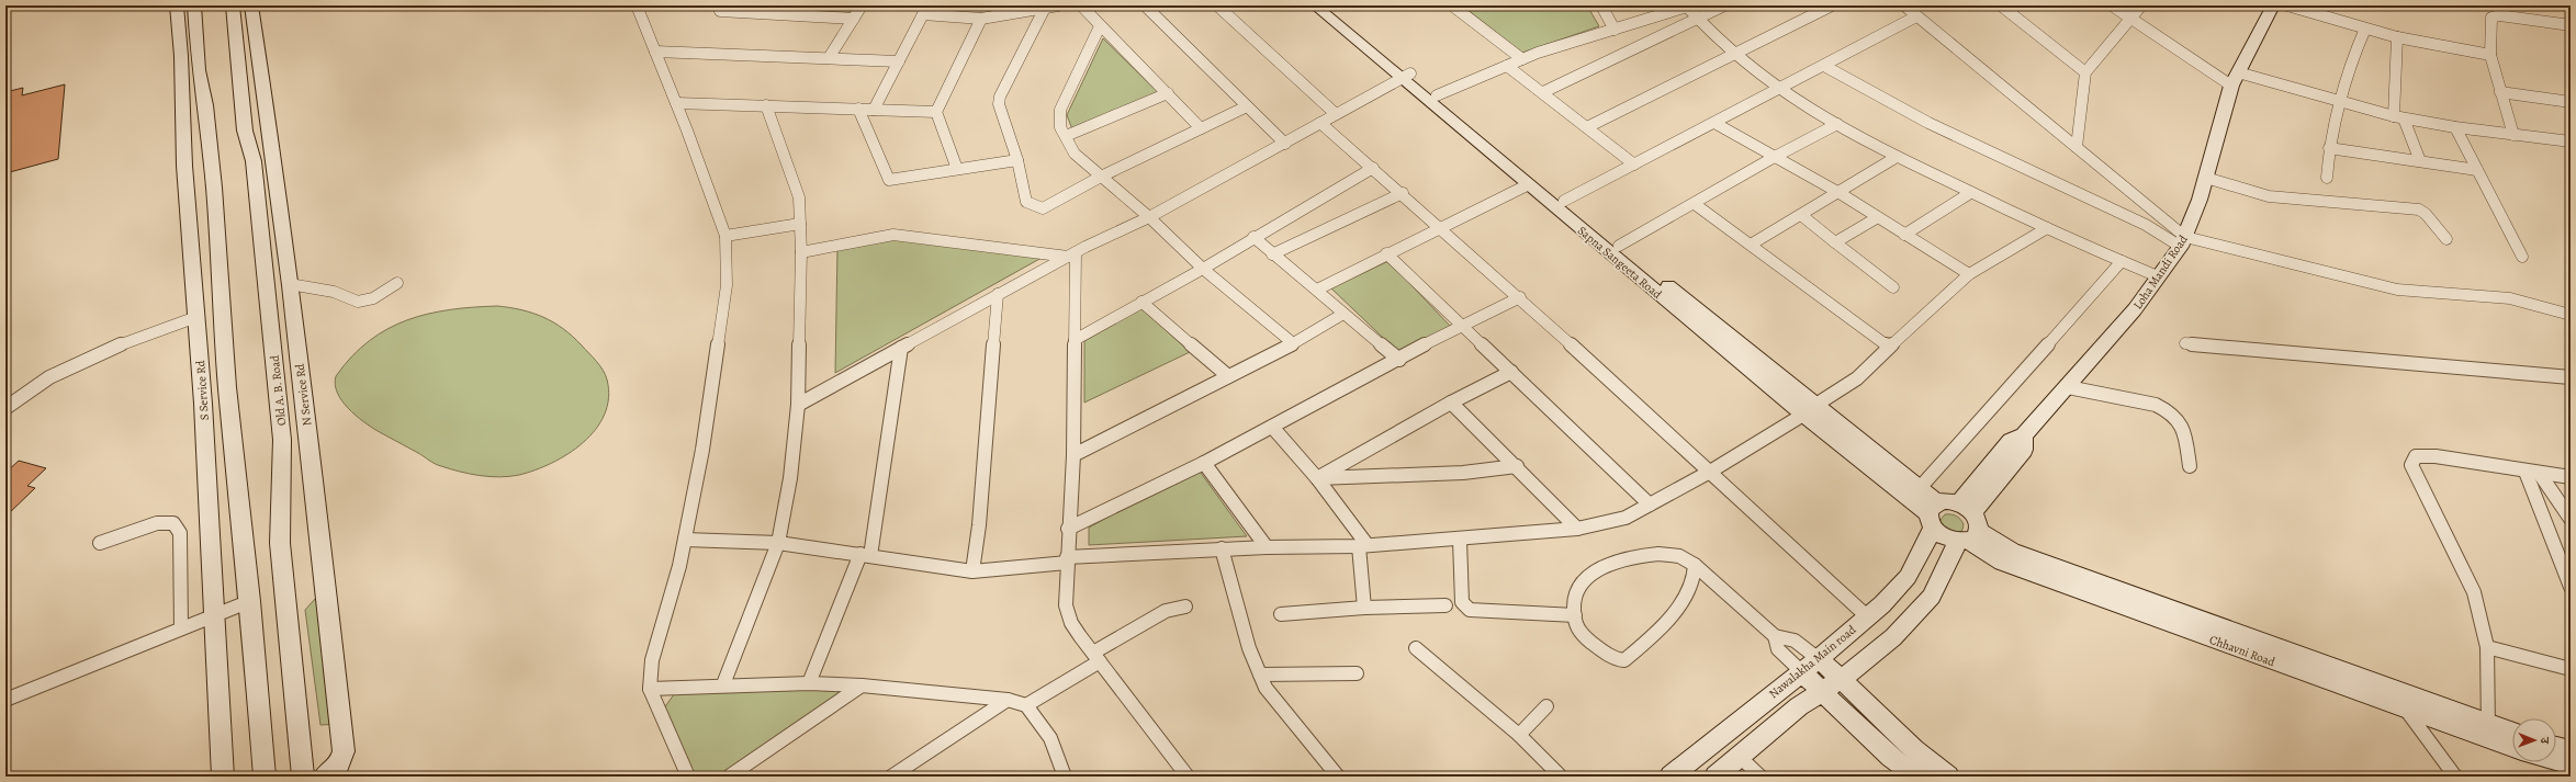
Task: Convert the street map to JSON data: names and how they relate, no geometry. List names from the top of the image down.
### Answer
{
  "streets": {
    "main road": [
      "Sapna Sangeeta Road",
      "Loha Mandi Road",
      "S Service Rd",
      "Old A. B. Road",
      "N Service Rd",
      "Chhavni Road",
      "Nawalakha Main road"
    ]
  },
  "crossings": [
    ["Sapna Sangeeta Road", "Nawalakha Main road"]
  ],
  "north": "right"
}
